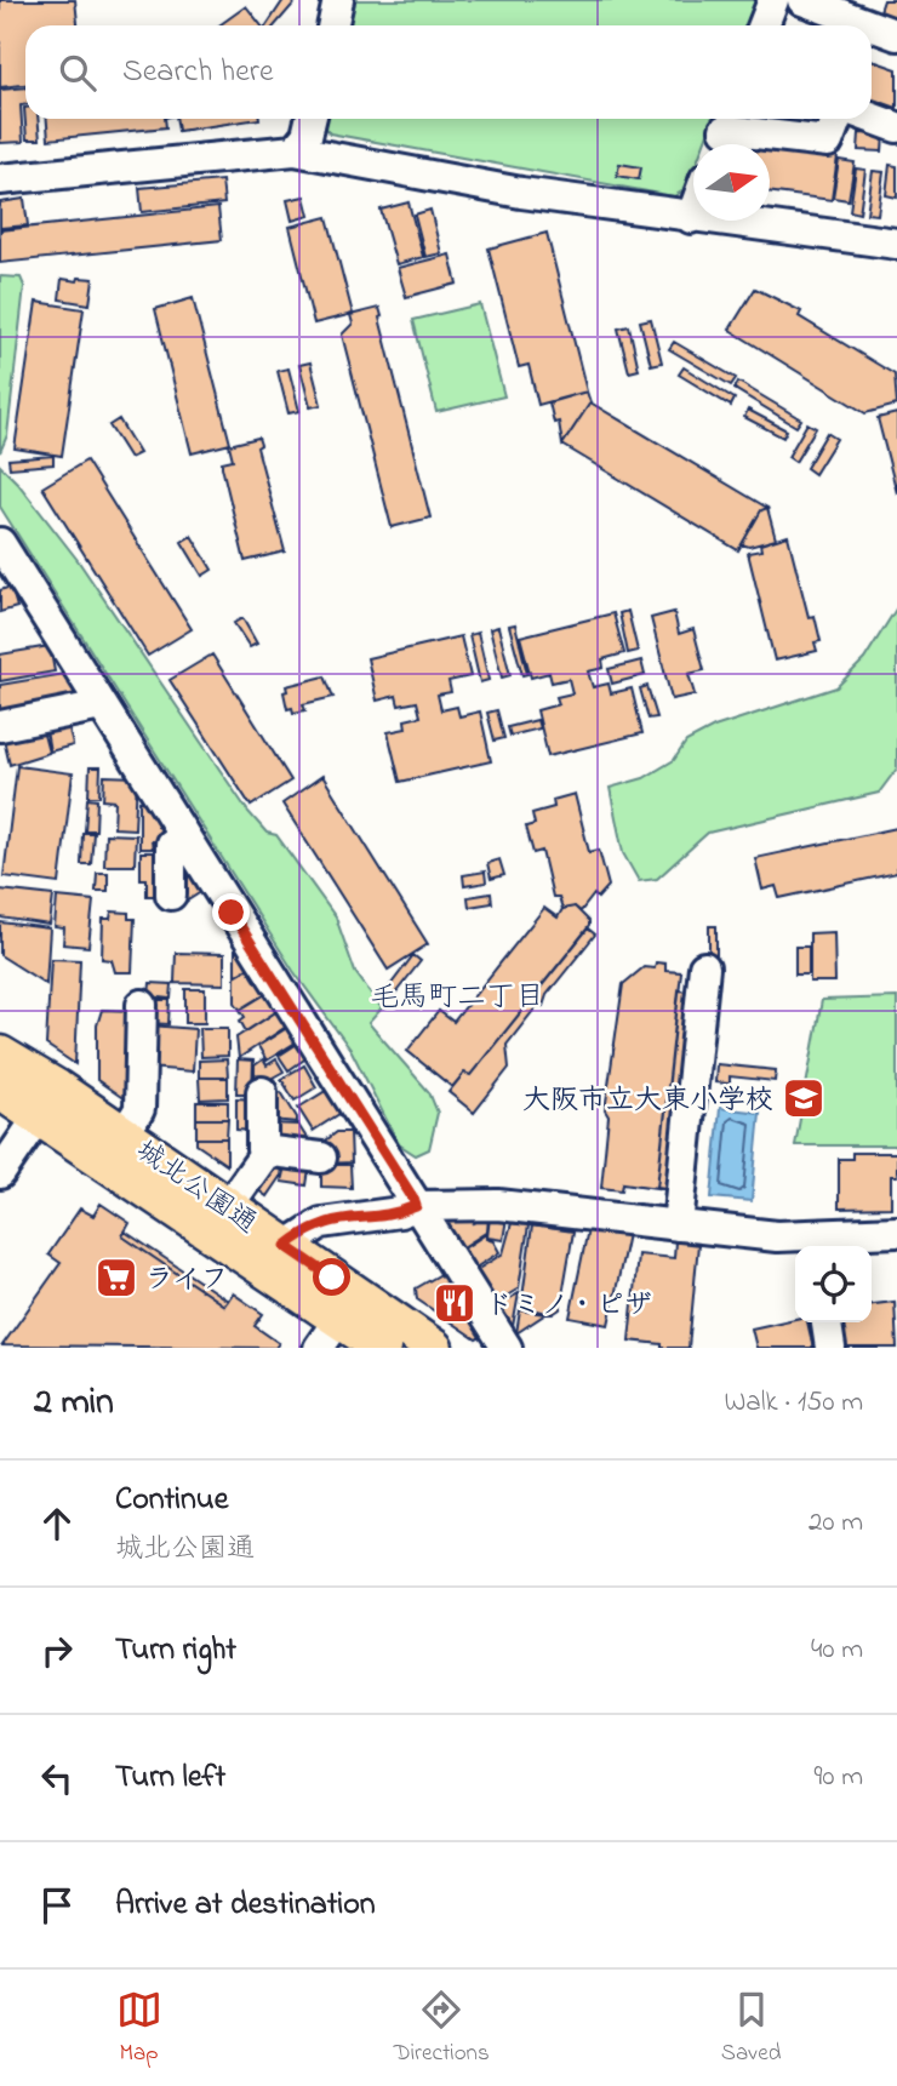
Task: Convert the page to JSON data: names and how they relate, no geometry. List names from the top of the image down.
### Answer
{
  "streets": {
    "main road": ["城北公園通"]
  },
  "districts": ["毛馬町二丁目"],
  "places": {
    "school or university": ["大阪市立大東小学校"],
    "supermarket": ["ライフ"],
    "restaurant": ["ドミノ・ピザ"]
  },
  "north": "right",
  "page": {
    "search": "Search here",
    "heading": ["2 min", "Walk · 150 m"],
    "list": [
      ["Continue", "城北公園通", "20 m"],
      ["Turn right", "40 m"],
      ["Turn left", "90 m"],
      "Arrive at destination"
    ],
    "nav": ["Map", "Directions", "Saved"]
  }
}
